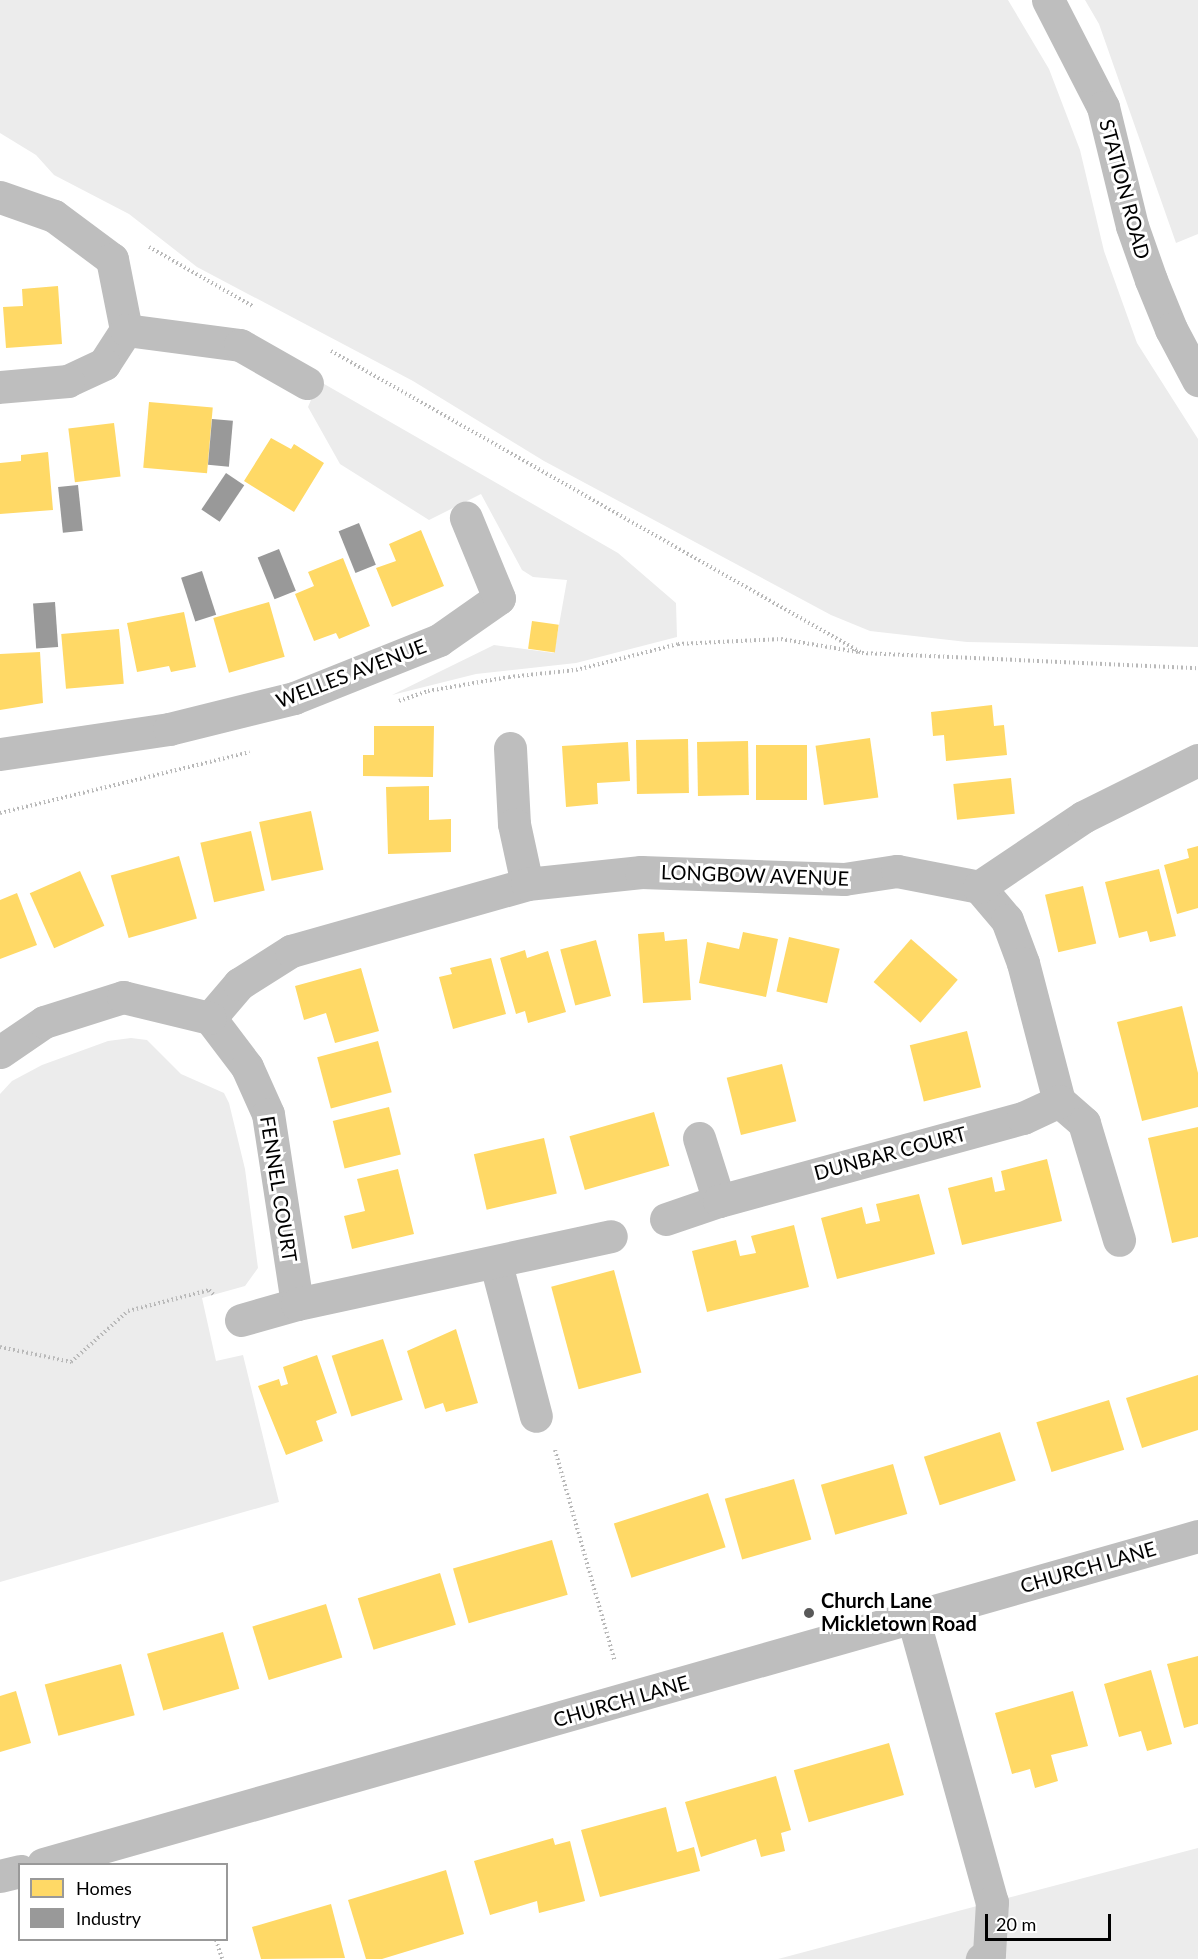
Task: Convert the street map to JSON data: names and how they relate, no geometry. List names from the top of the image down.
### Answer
{
  "streets": {
    "street": [
      "STATION ROAD",
      "WELLES AVENUE",
      "LONGBOW AVENUE",
      "DUNBAR COURT",
      "FENNEL COURT",
      "CHURCH LANE"
    ]
  },
  "crossings": [
    ["LONGBOW AVENUE", "FENNEL COURT"]
  ],
  "places": ["Church Lane Mickletown Road"],
  "legend": ["Homes", "Industry"],
  "scale_bar": "20 m"
}
